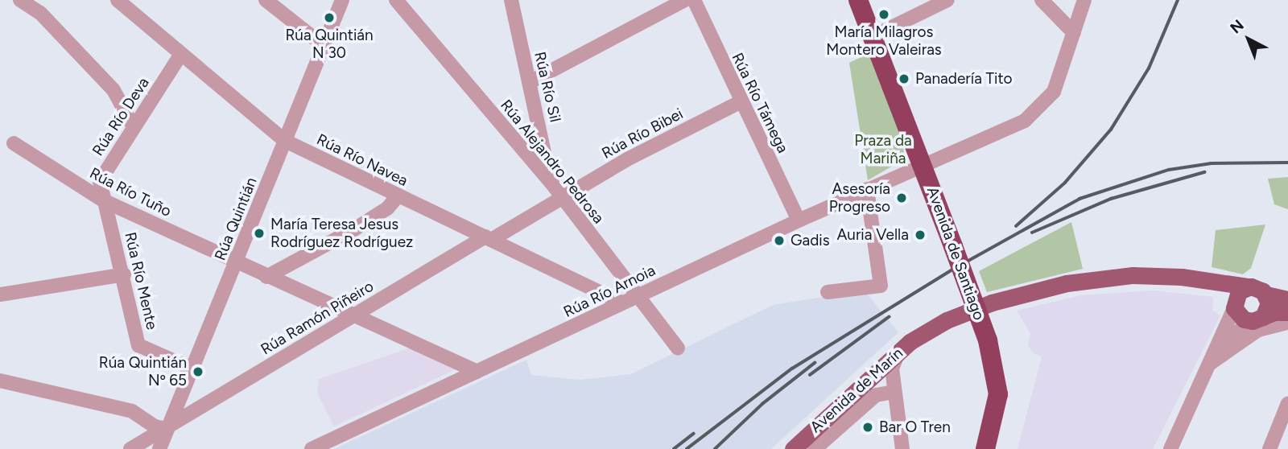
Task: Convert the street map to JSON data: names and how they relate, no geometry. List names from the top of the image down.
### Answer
{
  "streets": {
    "highway": ["Avenida de Santiago"],
    "main road": ["Avenida de Marín"],
    "street": [
      "Rúa Río Sil",
      "Rúa Río Támega",
      "Rúa Río Deva",
      "Rúa Río Bibei",
      "Rúa Río Navea",
      "Rúa Alejandro Pedrosa",
      "Rúa Río Tuño",
      "Rúa Quintián",
      "Rúa Río Mente",
      "Rúa Río Arnoia",
      "Rúa Ramón Piñeiro"
    ]
  },
  "crossings": [
    ["Rúa Río Sil", "Rúa Alejandro Pedrosa"],
    ["Rúa Río Támega", "Rúa Río Bibei"],
    ["Rúa Río Támega", "Rúa Río Arnoia"],
    ["Rúa Río Deva", "Rúa Río Navea"],
    ["Rúa Río Deva", "Rúa Río Tuño"],
    ["Rúa Río Deva", "Rúa Río Mente"],
    ["Rúa Río Bibei", "Rúa Río Navea"],
    ["Rúa Río Bibei", "Rúa Alejandro Pedrosa"],
    ["Rúa Río Bibei", "Rúa Ramón Piñeiro"],
    ["Rúa Río Navea", "Rúa Alejandro Pedrosa"],
    ["Rúa Río Navea", "Rúa Quintián"],
    ["Rúa Río Navea", "Rúa Río Arnoia"],
    ["Rúa Río Navea", "Rúa Ramón Piñeiro"],
    ["Rúa Alejandro Pedrosa", "Rúa Río Arnoia"],
    ["Rúa Río Tuño", "Rúa Quintián"],
    ["Rúa Río Tuño", "Rúa Río Mente"],
    ["Rúa Río Tuño", "Rúa Río Arnoia"],
    ["Rúa Río Tuño", "Rúa Ramón Piñeiro"],
    ["Rúa Quintián", "Rúa Río Mente"],
    ["Rúa Quintián", "Rúa Ramón Piñeiro"],
    ["Avenida de Santiago", "Rúa Río Arnoia"]
  ],
  "parks": ["Praza da Mariña"],
  "places": [
    "María Milagros Montero Valeiras",
    "Rúa Quintián N 30",
    "Panadería Tito",
    "Asesoría Progreso",
    "María Teresa Jesus Rodríguez Rodríguez",
    "Auria Vella",
    "Gadis",
    "Rúa Quintián Nº 65",
    "Bar O Tren"
  ],
  "north": "top left"
}
